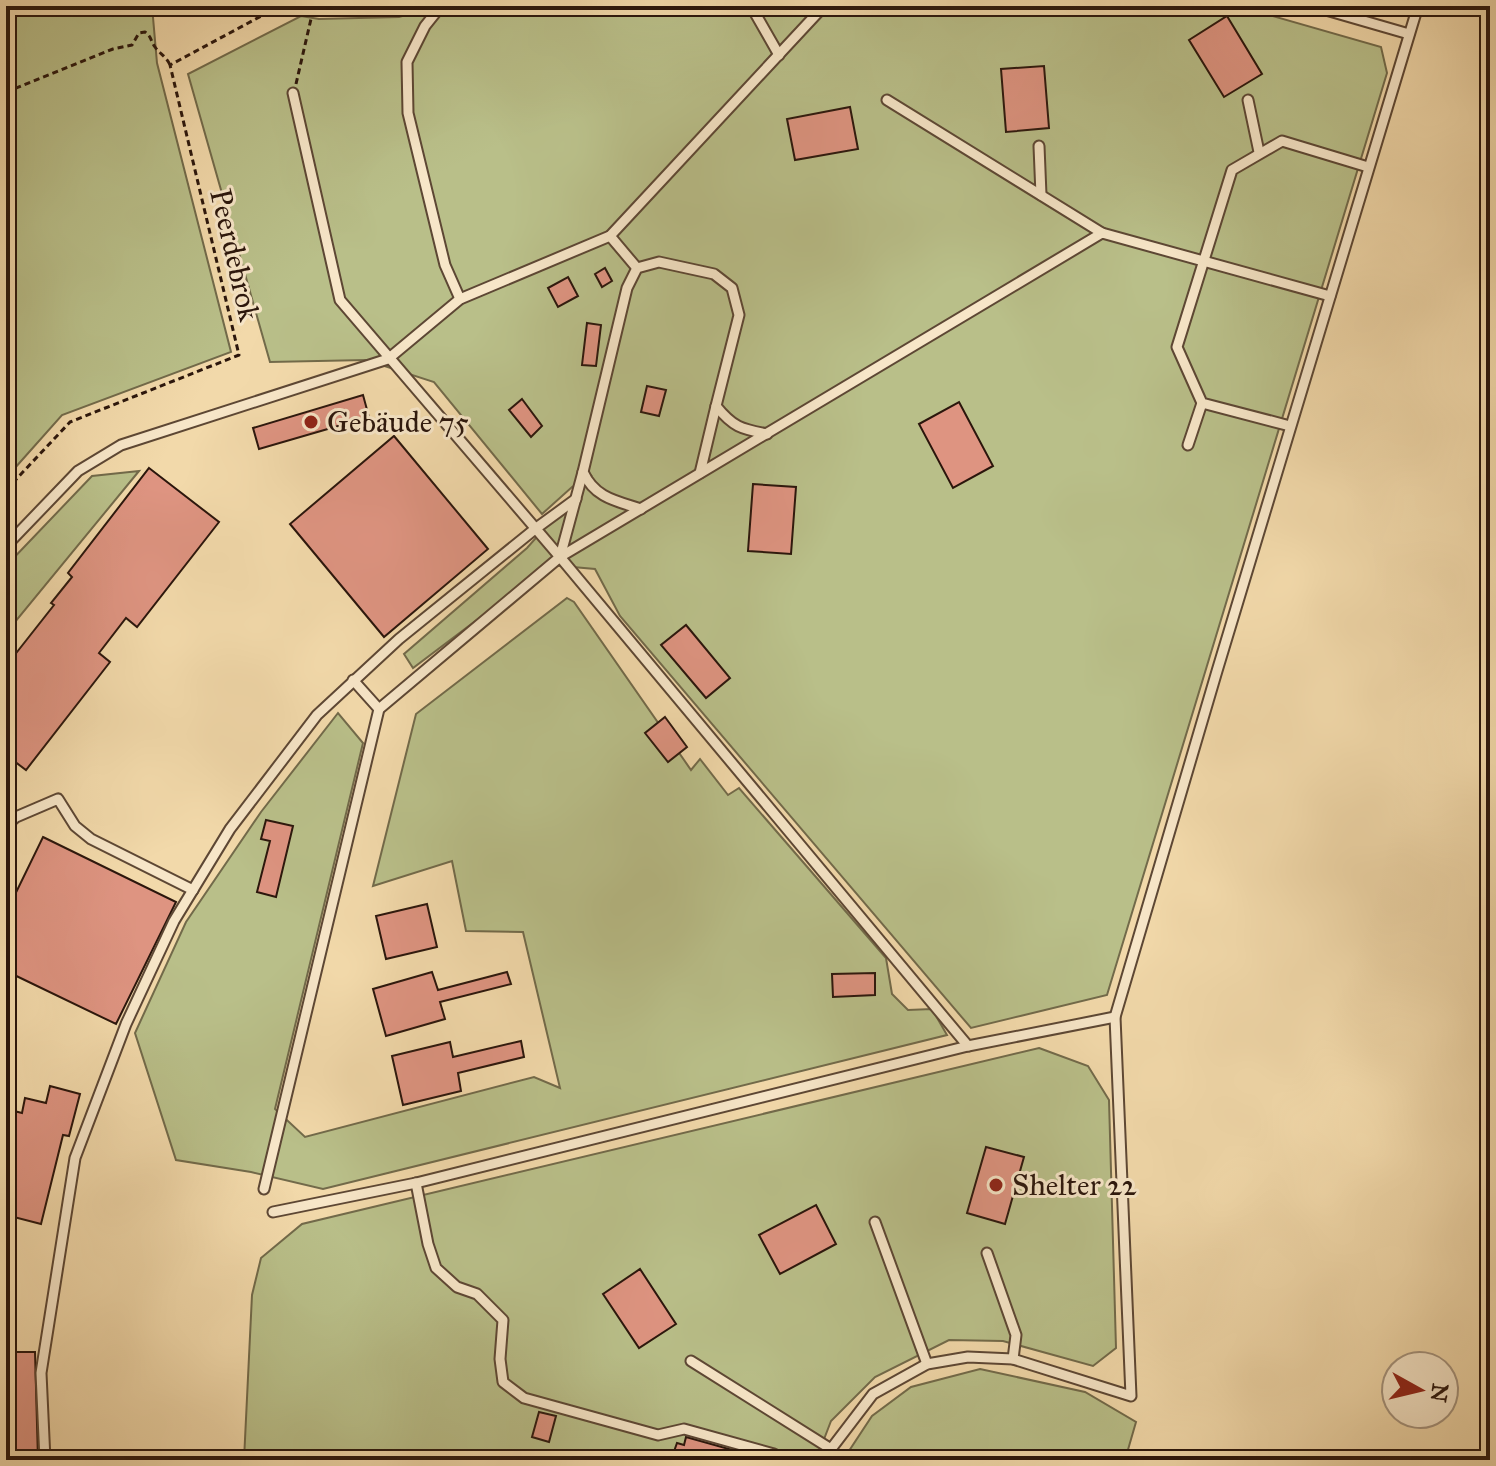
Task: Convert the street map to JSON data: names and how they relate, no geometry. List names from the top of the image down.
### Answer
{
  "streets": {
    "path": ["Peerdebrok"]
  },
  "places": ["Gebäude 75", "Shelter 22"],
  "north": "right"
}
